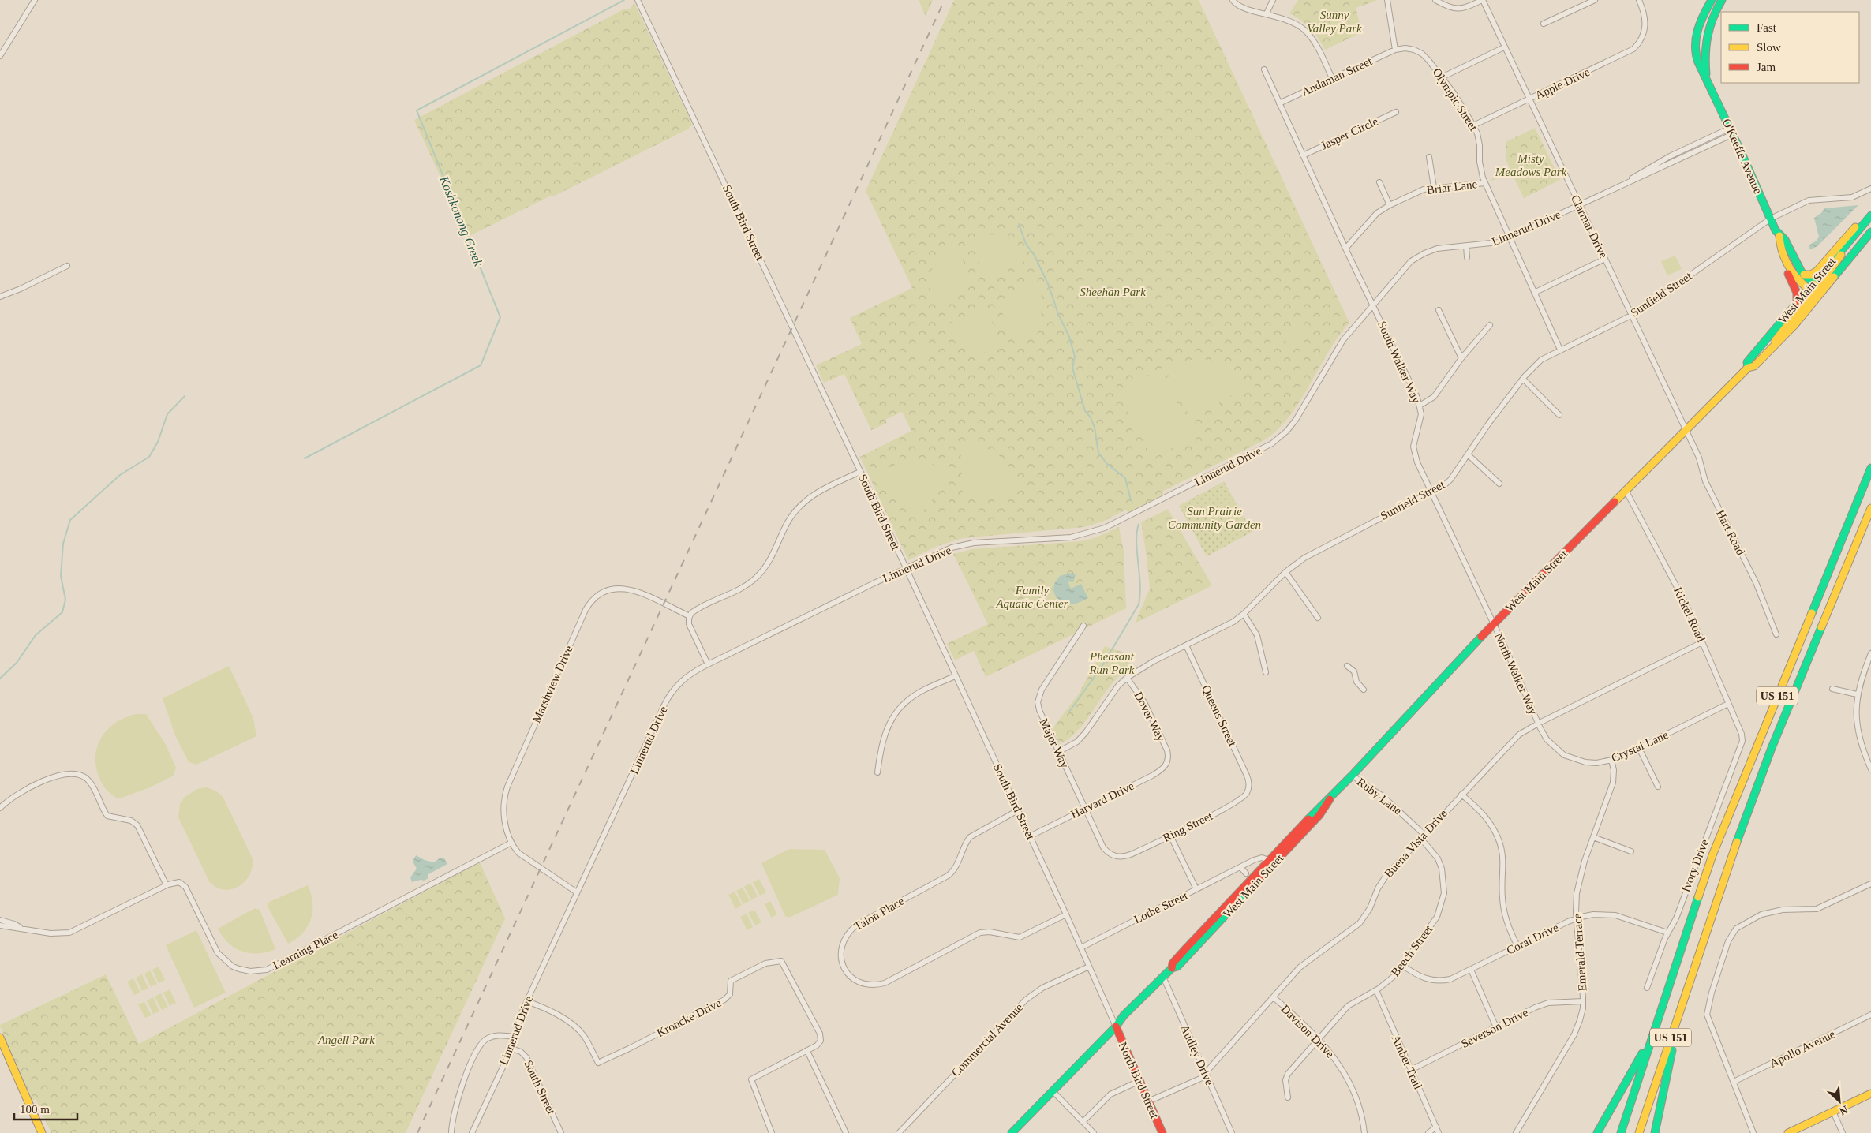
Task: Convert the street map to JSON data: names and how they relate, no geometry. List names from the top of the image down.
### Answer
{
  "streets": {
    "main road": [
      "O'Keeffe Avenue",
      "West Main Street",
      "US 151",
      "North Bird Street"
    ],
    "street": [
      "Andaman Street",
      "Apple Drive",
      "Olympic Street",
      "Jasper Circle",
      "Briar Lane",
      "South Bird Street",
      "Clarmar Drive",
      "Linnerud Drive",
      "Sunfield Street",
      "South Walker Way",
      "Hart Road",
      "Rickel Road",
      "North Walker Way",
      "Marshview Drive",
      "Queens Street",
      "Dover Way",
      "Major Way",
      "Crystal Lane",
      "Ruby Lane",
      "Harvard Drive",
      "Ring Street",
      "Buena Vista Drive",
      "Ivory Drive",
      "Lothe Street",
      "Talon Place",
      "Coral Drive",
      "Learning Place",
      "Beech Street",
      "Emerald Terrace",
      "Kroncke Drive",
      "Severson Drive",
      "Davison Drive",
      "Commercial Avenue",
      "Apollo Avenue",
      "Audley Drive",
      "Amber Trail",
      "South Street"
    ]
  },
  "crossings": [
    ["Andaman Street", "Olympic Street"],
    ["Andaman Street", "South Walker Way"],
    ["Apple Drive", "Olympic Street"],
    ["Apple Drive", "Clarmar Drive"],
    ["Olympic Street", "Briar Lane"],
    ["Olympic Street", "Linnerud Drive"],
    ["Olympic Street", "Sunfield Street"],
    ["Jasper Circle", "South Walker Way"],
    ["O'Keeffe Avenue", "Linnerud Drive"],
    ["O'Keeffe Avenue", "West Main Street"],
    ["O'Keeffe Avenue", "Sunfield Street"],
    ["Briar Lane", "South Walker Way"],
    ["South Bird Street", "Linnerud Drive"],
    ["South Bird Street", "West Main Street"],
    ["South Bird Street", "Harvard Drive"],
    ["South Bird Street", "Lothe Street"],
    ["South Bird Street", "Talon Place"],
    ["South Bird Street", "Commercial Avenue"],
    ["South Bird Street", "North Bird Street"],
    ["Clarmar Drive", "Linnerud Drive"],
    ["Clarmar Drive", "West Main Street"],
    ["Clarmar Drive", "Sunfield Street"],
    ["Clarmar Drive", "Hart Road"],
    ["Linnerud Drive", "South Walker Way"],
    ["Linnerud Drive", "Marshview Drive"],
    ["Linnerud Drive", "Kroncke Drive"],
    ["Linnerud Drive", "South Street"],
    ["West Main Street", "South Walker Way"],
    ["West Main Street", "Hart Road"],
    ["West Main Street", "Rickel Road"],
    ["West Main Street", "North Walker Way"],
    ["West Main Street", "Ruby Lane"],
    ["West Main Street", "Lothe Street"],
    ["West Main Street", "Audley Drive"],
    ["West Main Street", "North Bird Street"],
    ["Sunfield Street", "South Walker Way"],
    ["Sunfield Street", "Queens Street"],
    ["Sunfield Street", "Dover Way"],
    ["Sunfield Street", "Major Way"],
    ["South Walker Way", "North Walker Way"],
    ["Rickel Road", "Crystal Lane"],
    ["Rickel Road", "Buena Vista Drive"],
    ["Rickel Road", "Ivory Drive"],
    ["North Walker Way", "Crystal Lane"],
    ["North Walker Way", "Buena Vista Drive"],
    ["Marshview Drive", "Learning Place"],
    ["Queens Street", "Ring Street"],
    ["Dover Way", "Harvard Drive"],
    ["Major Way", "Harvard Drive"],
    ["Major Way", "Ring Street"],
    ["Crystal Lane", "Buena Vista Drive"],
    ["Crystal Lane", "Emerald Terrace"],
    ["Ruby Lane", "Buena Vista Drive"],
    ["Ruby Lane", "Beech Street"],
    ["Buena Vista Drive", "Beech Street"],
    ["Buena Vista Drive", "Davison Drive"],
    ["Buena Vista Drive", "Audley Drive"],
    ["Buena Vista Drive", "North Bird Street"],
    ["Ivory Drive", "Coral Drive"],
    ["Coral Drive", "Beech Street"],
    ["Coral Drive", "Emerald Terrace"],
    ["Beech Street", "Davison Drive"],
    ["Beech Street", "Amber Trail"],
    ["Emerald Terrace", "Severson Drive"],
    ["Severson Drive", "Amber Trail"]
  ],
  "water": ["Koshkonong Creek"],
  "parks": [
    "Sunny Valley Park",
    "Misty Meadows Park",
    "Sheehan Park",
    "Sun Prairie Community Garden",
    "Family Aquatic Center",
    "Pheasant Run Park",
    "Angell Park"
  ],
  "legend": ["Fast", "Slow", "Jam"],
  "scale_bar": "100 m",
  "north": "bottom right"
}
